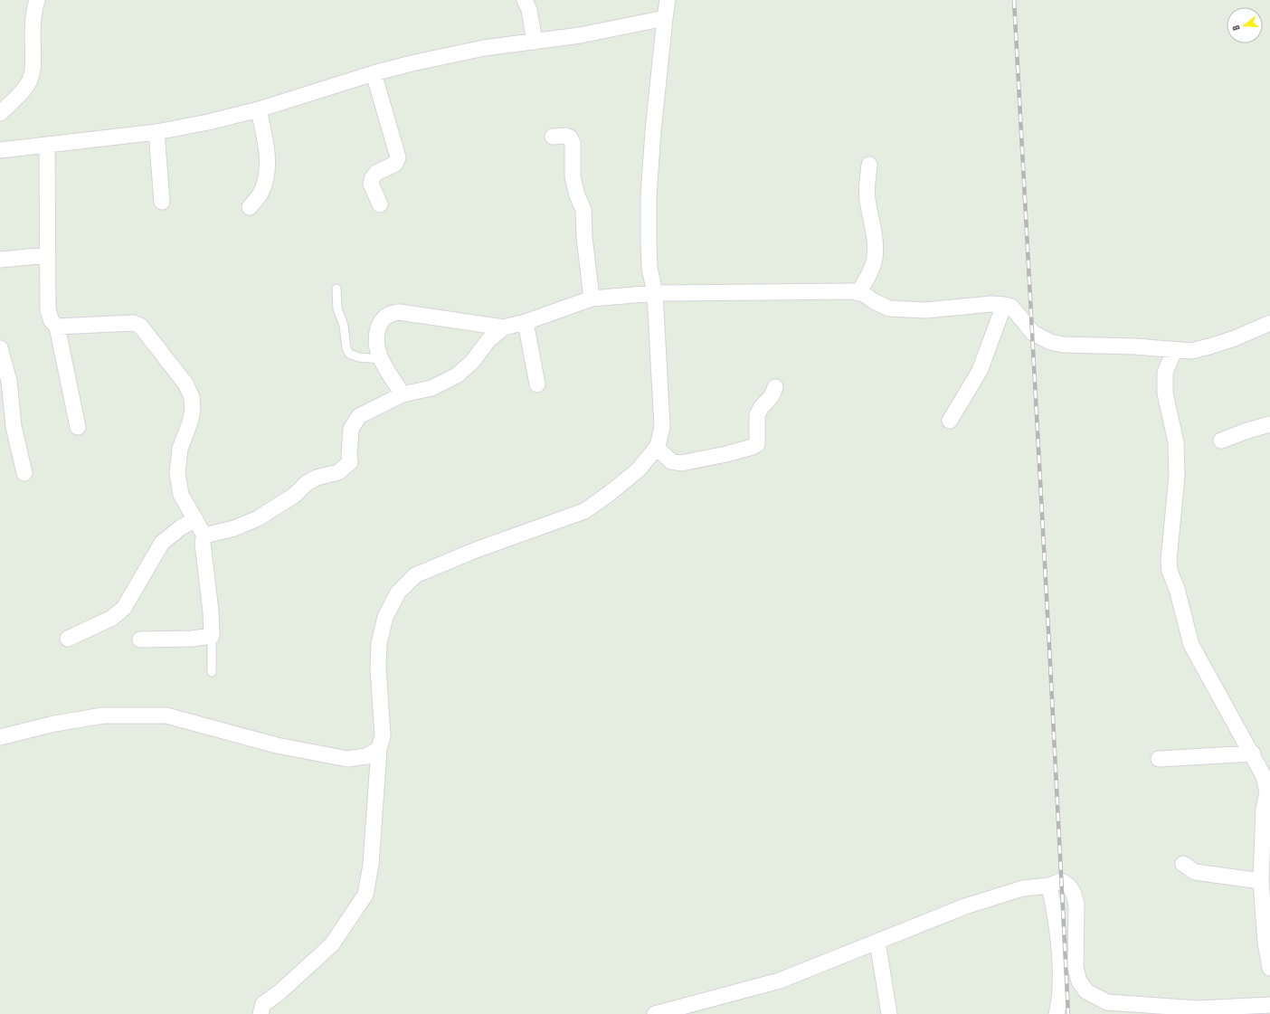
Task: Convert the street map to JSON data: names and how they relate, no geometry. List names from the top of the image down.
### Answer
{
  "north": "left"
}
